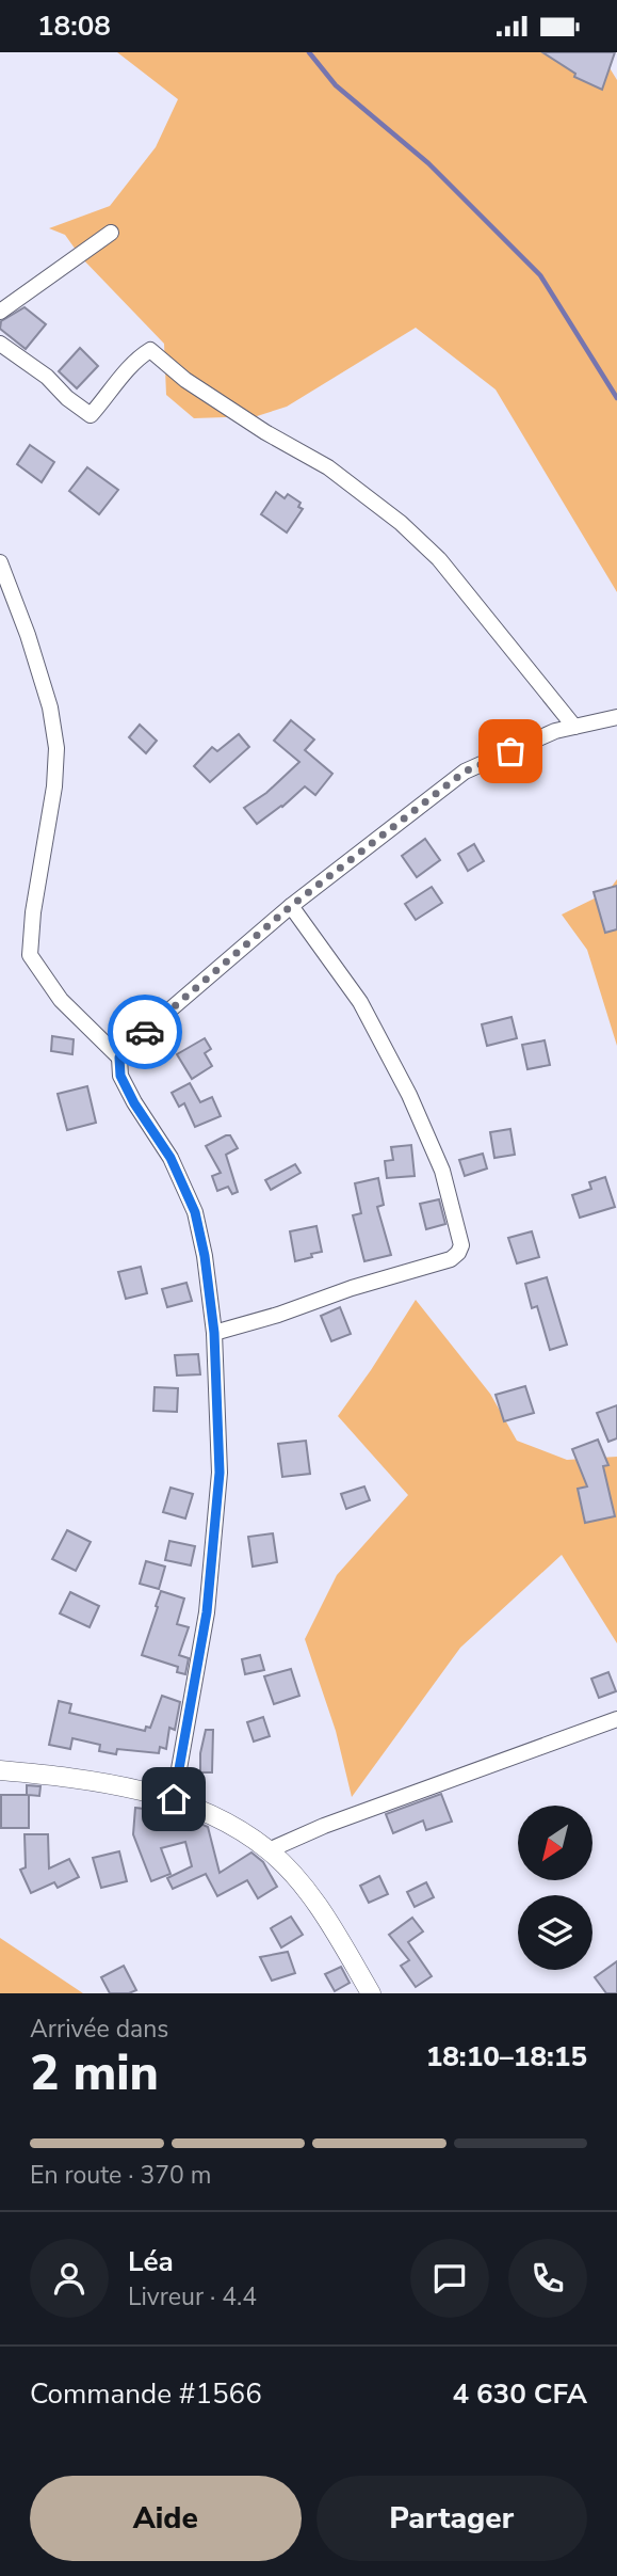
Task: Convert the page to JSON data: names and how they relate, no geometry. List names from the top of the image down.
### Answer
{
  "north": "bottom left",
  "page": {
    "status": "18:08",
    "heading": ["2 min", "Arrivée dans", "18:10–18:15"],
    "panel": [
      "Léa",
      "Livreur · 4.4",
      "Commande #1566",
      "4 630 CFA"
    ],
    "bar": "En route · 370 m",
    "buttons": ["Aide", "Partager"]
  }
}
